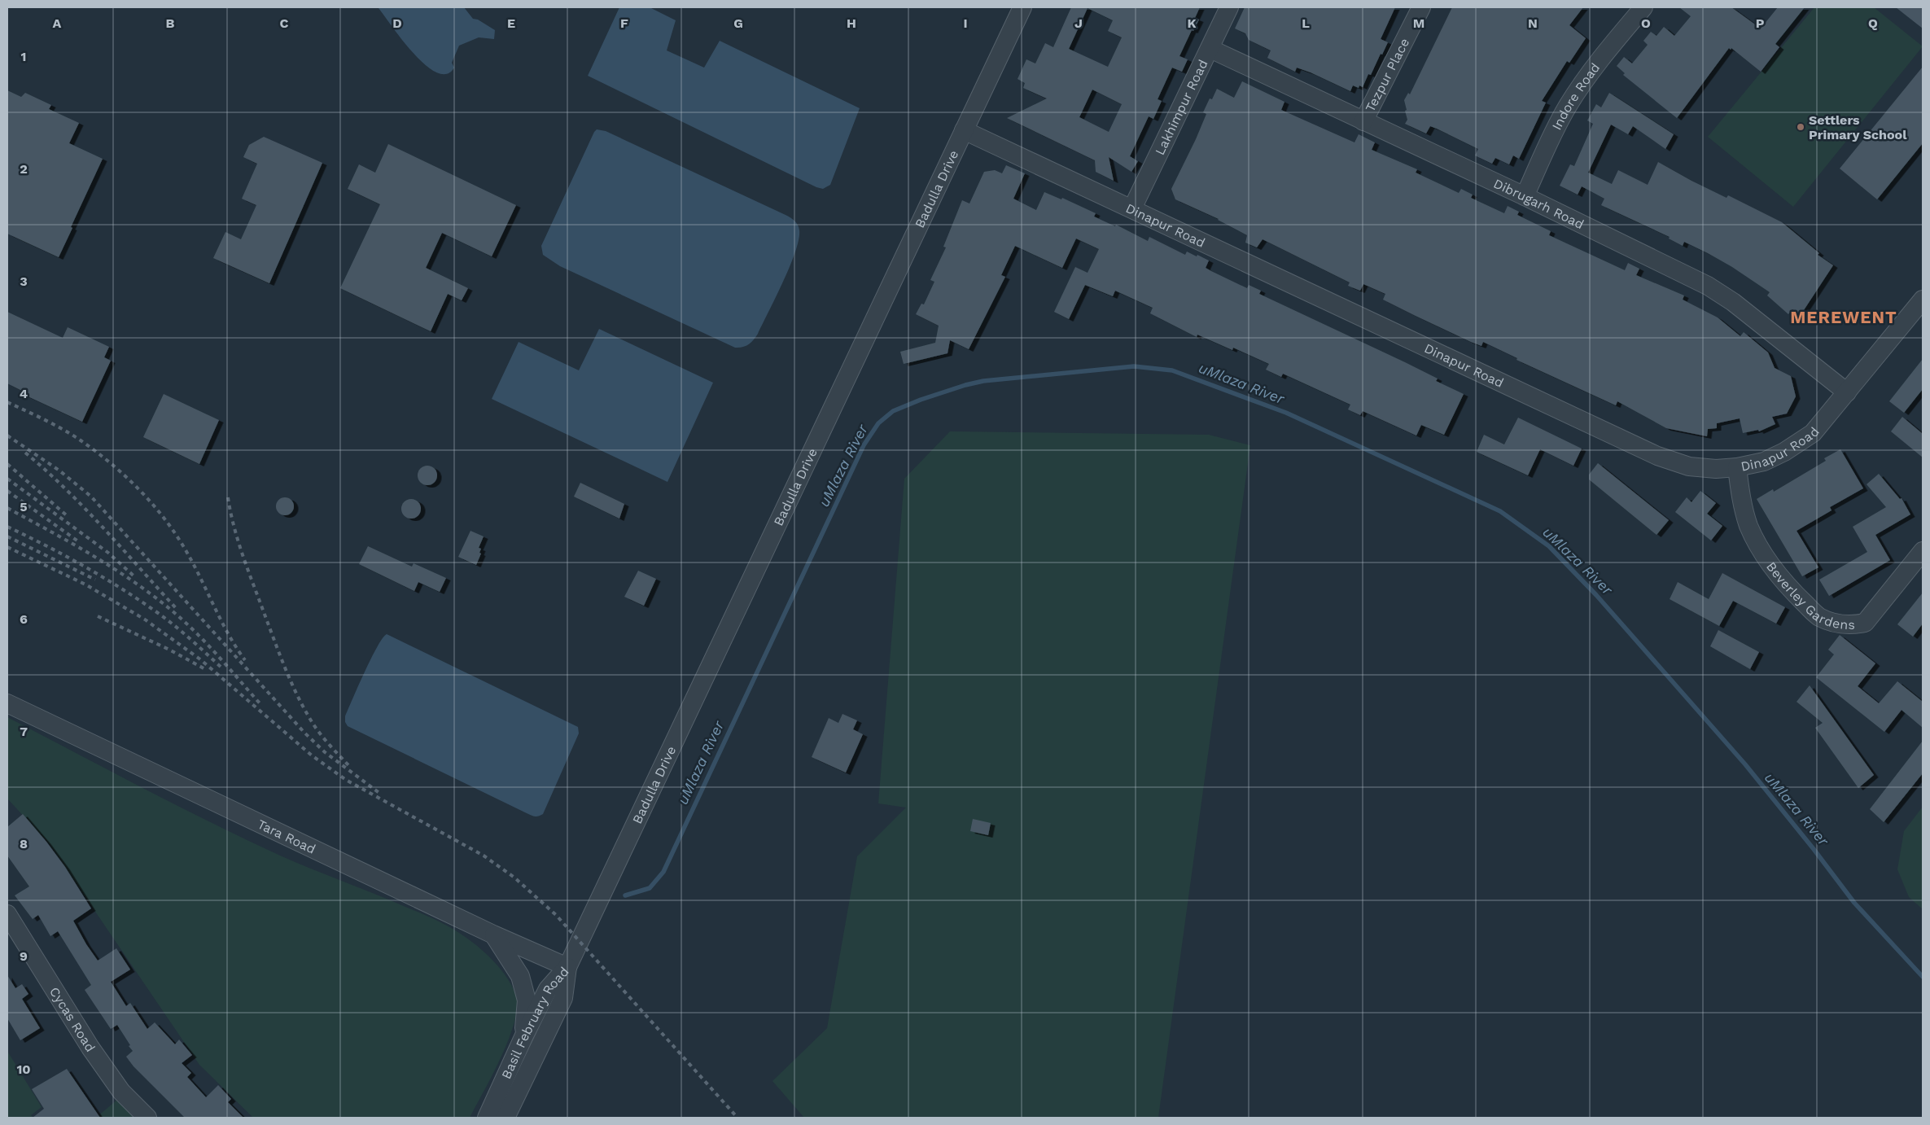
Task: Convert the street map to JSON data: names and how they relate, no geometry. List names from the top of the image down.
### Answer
{
  "streets": {
    "street": [
      "Tezpur Place",
      "Indore Road",
      "Lakhimpur Road",
      "Badulla Drive",
      "Dibrugarh Road",
      "Dinapur Road",
      "Beverley Gardens",
      "Tara Road",
      "Cycas Road",
      "Basil February Road"
    ]
  },
  "crossings": [
    ["Tezpur Place", "Dibrugarh Road"],
    ["Indore Road", "Dibrugarh Road"],
    ["Lakhimpur Road", "Dibrugarh Road"],
    ["Lakhimpur Road", "Dinapur Road"],
    ["Badulla Drive", "Dinapur Road"],
    ["Badulla Drive", "Tara Road"],
    ["Badulla Drive", "Basil February Road"],
    ["Dibrugarh Road", "Dinapur Road"],
    ["Dinapur Road", "Beverley Gardens"],
    ["Tara Road", "Basil February Road"]
  ],
  "districts": ["MEREWENT"],
  "water": ["uMlaza River"],
  "places": ["Settlers Primary School"],
  "grid": {
    "columns": [
      "A",
      "B",
      "C",
      "D",
      "E",
      "F",
      "G",
      "H",
      "I",
      "J",
      "K",
      "L",
      "M",
      "N",
      "O",
      "P",
      "Q"
    ],
    "rows": [
      "1",
      "2",
      "3",
      "4",
      "5",
      "6",
      "7",
      "8",
      "9",
      "10"
    ]
  }
}
